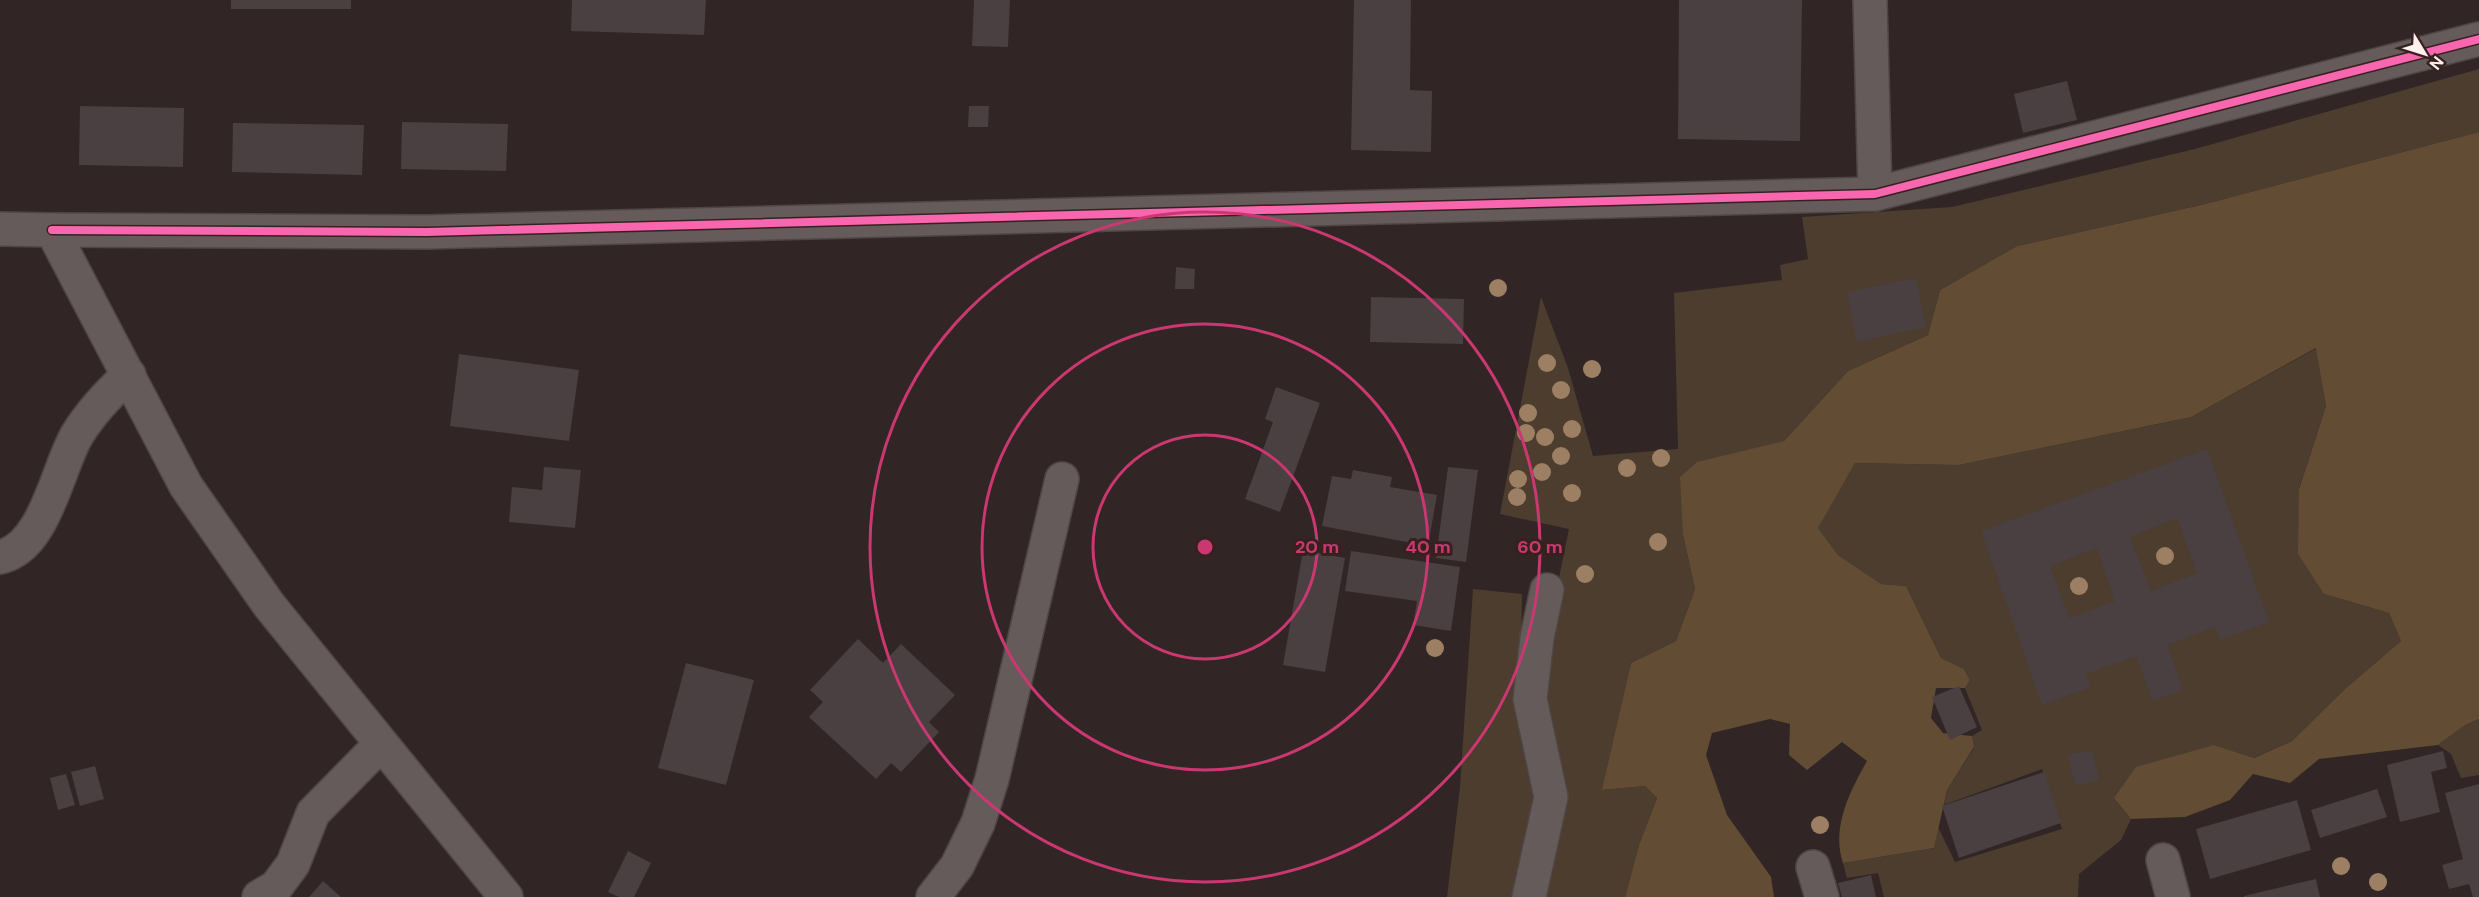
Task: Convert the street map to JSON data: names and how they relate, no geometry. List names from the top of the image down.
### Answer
{
  "north": "bottom right",
  "rings": ["20 m", "40 m", "60 m"]
}
